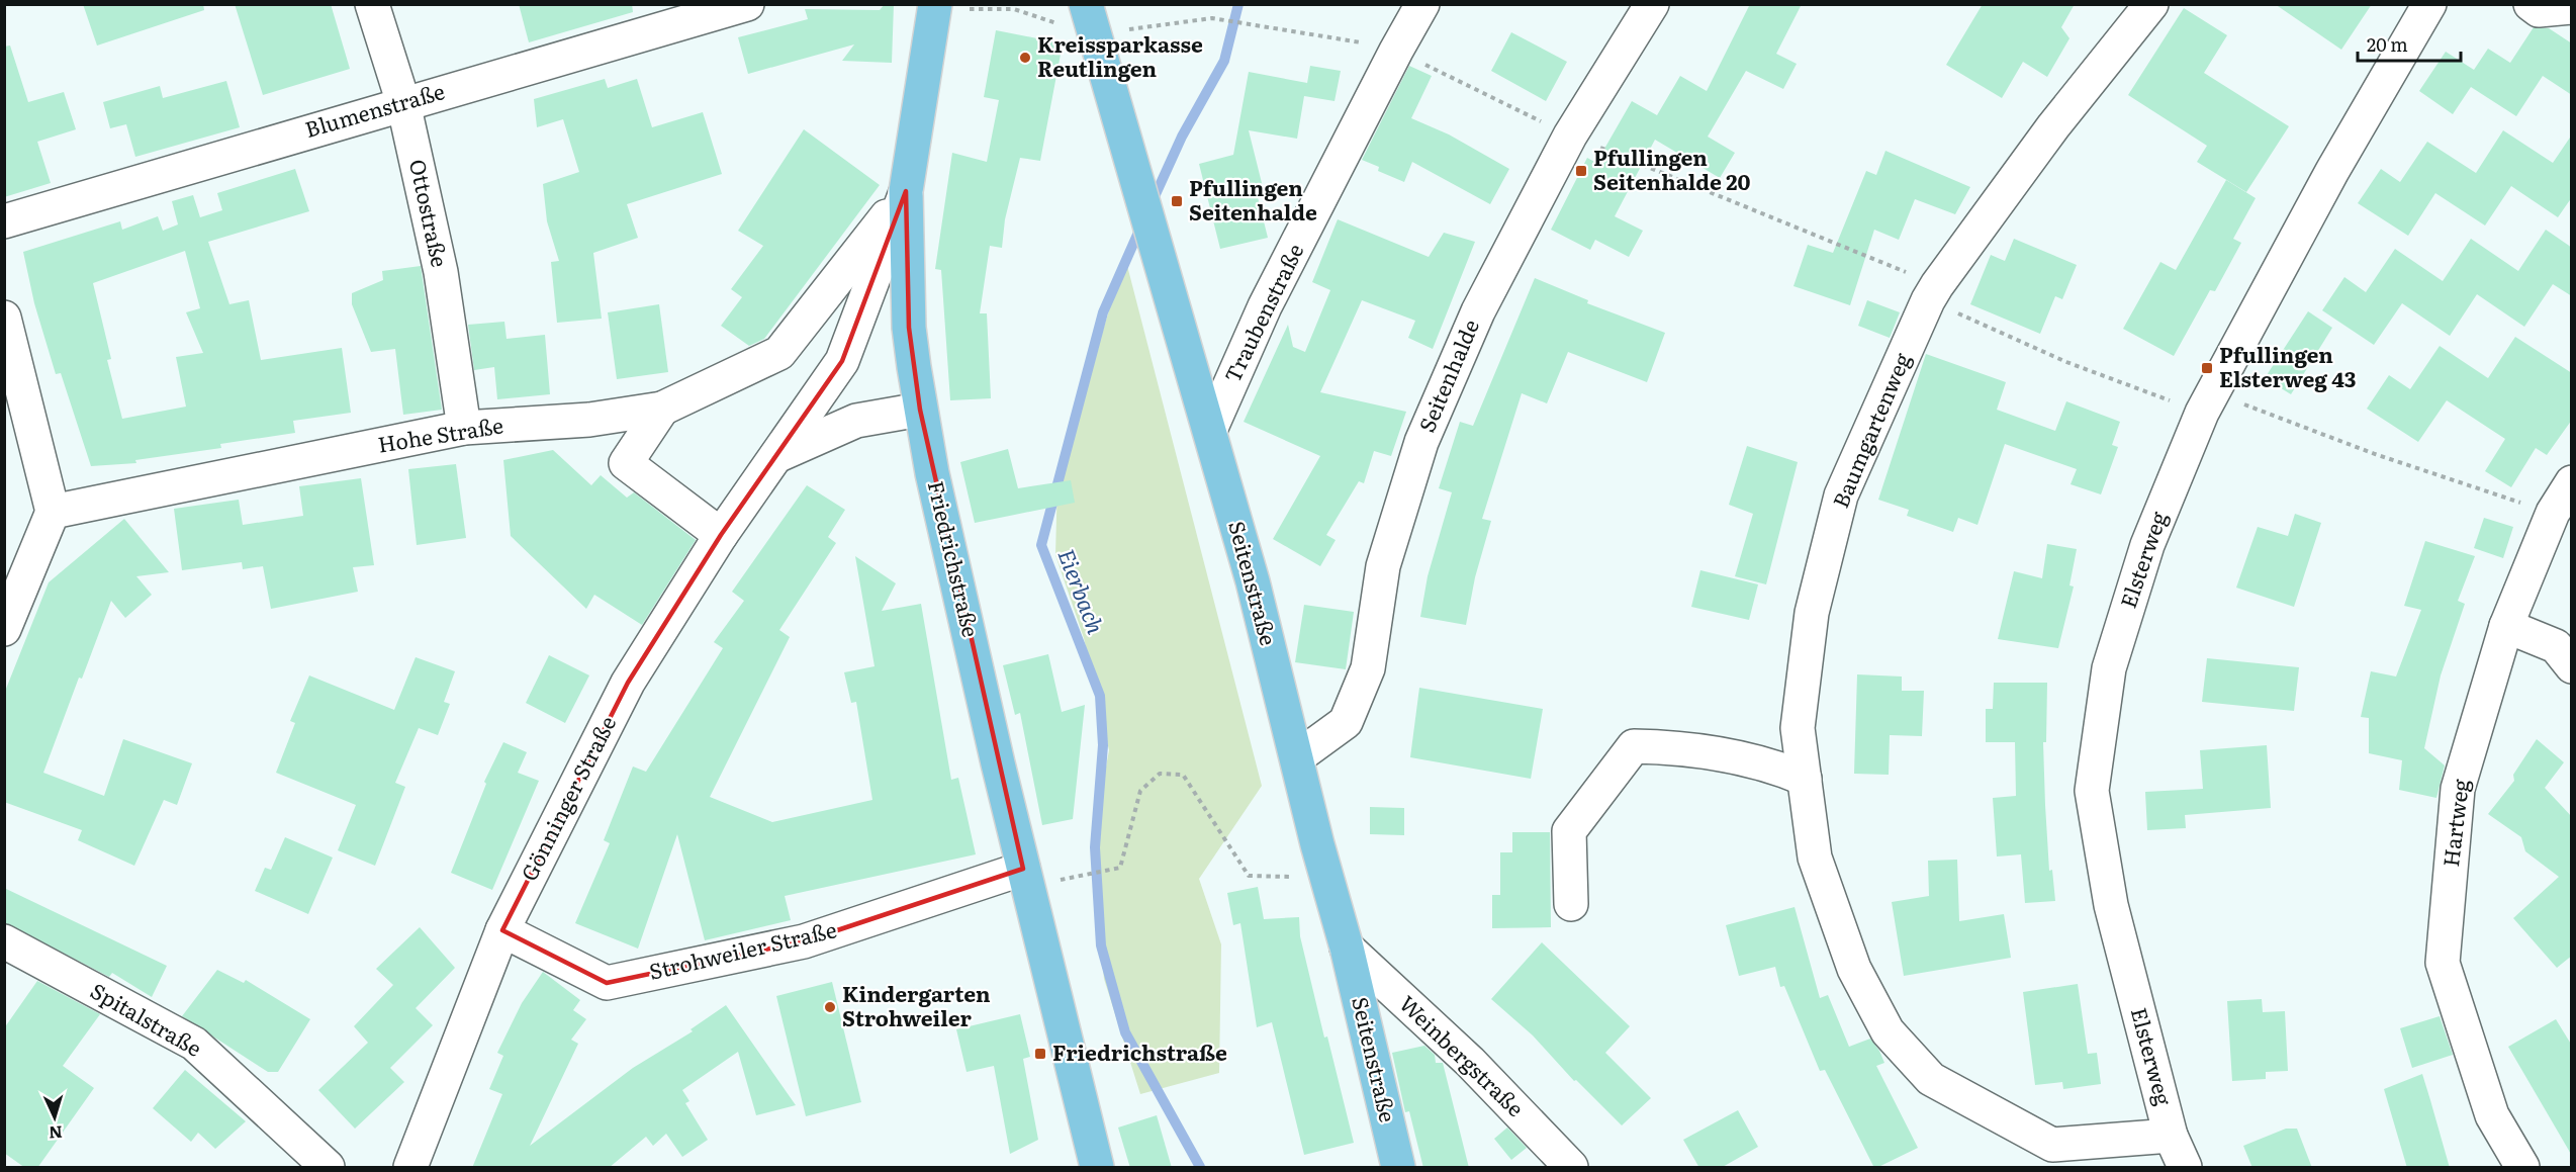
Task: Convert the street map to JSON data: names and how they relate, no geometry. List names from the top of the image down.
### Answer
{
  "streets": {
    "main road": ["Friedrichstraße", "Seitenstraße", "Gönninger Straße"],
    "street": [
      "Blumenstraße",
      "Ottostraße",
      "Traubenstraße",
      "Seitenhalde",
      "Baumgartenweg",
      "Hohe Straße",
      "Elsterweg",
      "Hartweg",
      "Strohweiler Straße",
      "Spitalstraße",
      "Weinbergstraße"
    ]
  },
  "crossings": [
    ["Blumenstraße", "Ottostraße"],
    ["Ottostraße", "Hohe Straße"],
    ["Traubenstraße", "Seitenstraße"],
    ["Seitenhalde", "Seitenstraße"],
    ["Baumgartenweg", "Elsterweg"],
    ["Hohe Straße", "Gönninger Straße"],
    ["Friedrichstraße", "Gönninger Straße"],
    ["Friedrichstraße", "Strohweiler Straße"],
    ["Seitenstraße", "Weinbergstraße"],
    ["Gönninger Straße", "Strohweiler Straße"]
  ],
  "water": ["Eierbach"],
  "places": {
    "other": ["Kreissparkasse Reutlingen", "Kindergarten Strohweiler"],
    "transit": [
      "Pfullingen Seitenhalde 20",
      "Pfullingen Seitenhalde",
      "Pfullingen Elsterweg 43",
      "Friedrichstraße"
    ]
  },
  "scale_bar": "20 m",
  "north": "bottom"
}
